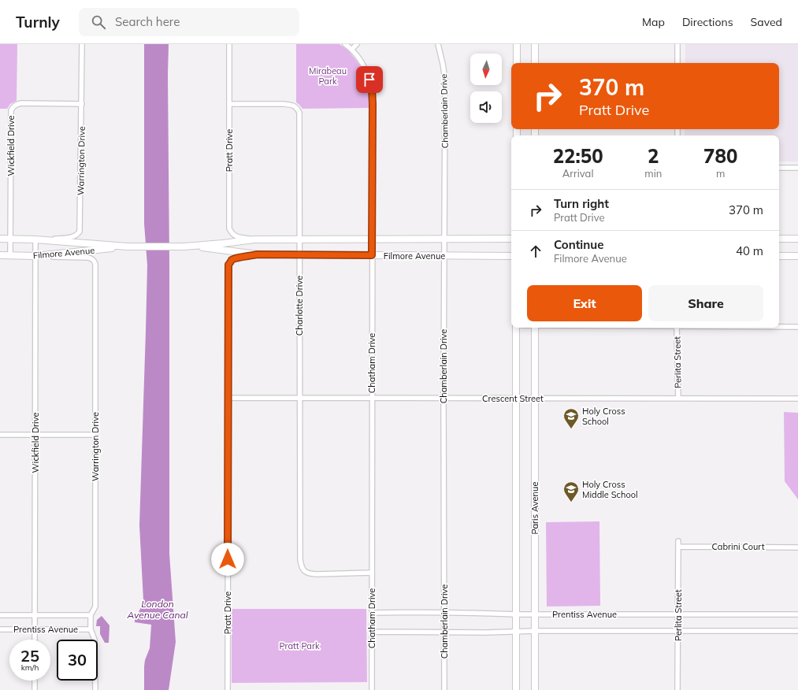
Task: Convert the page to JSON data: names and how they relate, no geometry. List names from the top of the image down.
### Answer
{
  "streets": {
    "street": [
      "Chamberlain Drive",
      "Wickfield Drive",
      "Pratt Drive",
      "Warrington Drive",
      "Filmore Avenue",
      "Charlotte Drive",
      "Perlita Street",
      "Chatham Drive",
      "Crescent Street",
      "Paris Avenue",
      "Cabrini Court",
      "Prentiss Avenue"
    ]
  },
  "crossings": [
    ["Chamberlain Drive", "Filmore Avenue"],
    ["Chamberlain Drive", "Crescent Street"],
    ["Chamberlain Drive", "Prentiss Avenue"],
    ["Wickfield Drive", "Warrington Drive"],
    ["Wickfield Drive", "Filmore Avenue"],
    ["Wickfield Drive", "Prentiss Avenue"],
    ["Pratt Drive", "Filmore Avenue"],
    ["Pratt Drive", "Charlotte Drive"],
    ["Pratt Drive", "Crescent Street"],
    ["Warrington Drive", "Filmore Avenue"],
    ["Warrington Drive", "Prentiss Avenue"],
    ["Filmore Avenue", "Charlotte Drive"],
    ["Filmore Avenue", "Chatham Drive"],
    ["Charlotte Drive", "Chatham Drive"],
    ["Charlotte Drive", "Crescent Street"],
    ["Perlita Street", "Crescent Street"],
    ["Perlita Street", "Cabrini Court"],
    ["Perlita Street", "Prentiss Avenue"],
    ["Chatham Drive", "Crescent Street"],
    ["Chatham Drive", "Prentiss Avenue"],
    ["Crescent Street", "Paris Avenue"],
    ["Paris Avenue", "Prentiss Avenue"]
  ],
  "water": ["London Avenue Canal"],
  "parks": ["Mirabeau Park", "Pratt Park"],
  "places": {
    "school or university": ["Holy Cross School", "Holy Cross Middle School"]
  },
  "north": "bottom",
  "page": {
    "header": "Turnly",
    "search": "Search here",
    "nav": ["Map", "Directions", "Saved"],
    "turn": ["370 m", "Pratt Drive"],
    "eta": [
      "22:50",
      "Arrival",
      "2",
      "min",
      "780",
      "m"
    ],
    "list": [
      {
        "name": "Turn right",
        "note": "Pratt Drive",
        "value": "370 m"
      },
      {
        "name": "Continue",
        "note": "Filmore Avenue",
        "value": "40 m"
      }
    ],
    "buttons": ["Exit", "Share"],
    "speed": "25 km/h",
    "limit": "30"
  }
}
